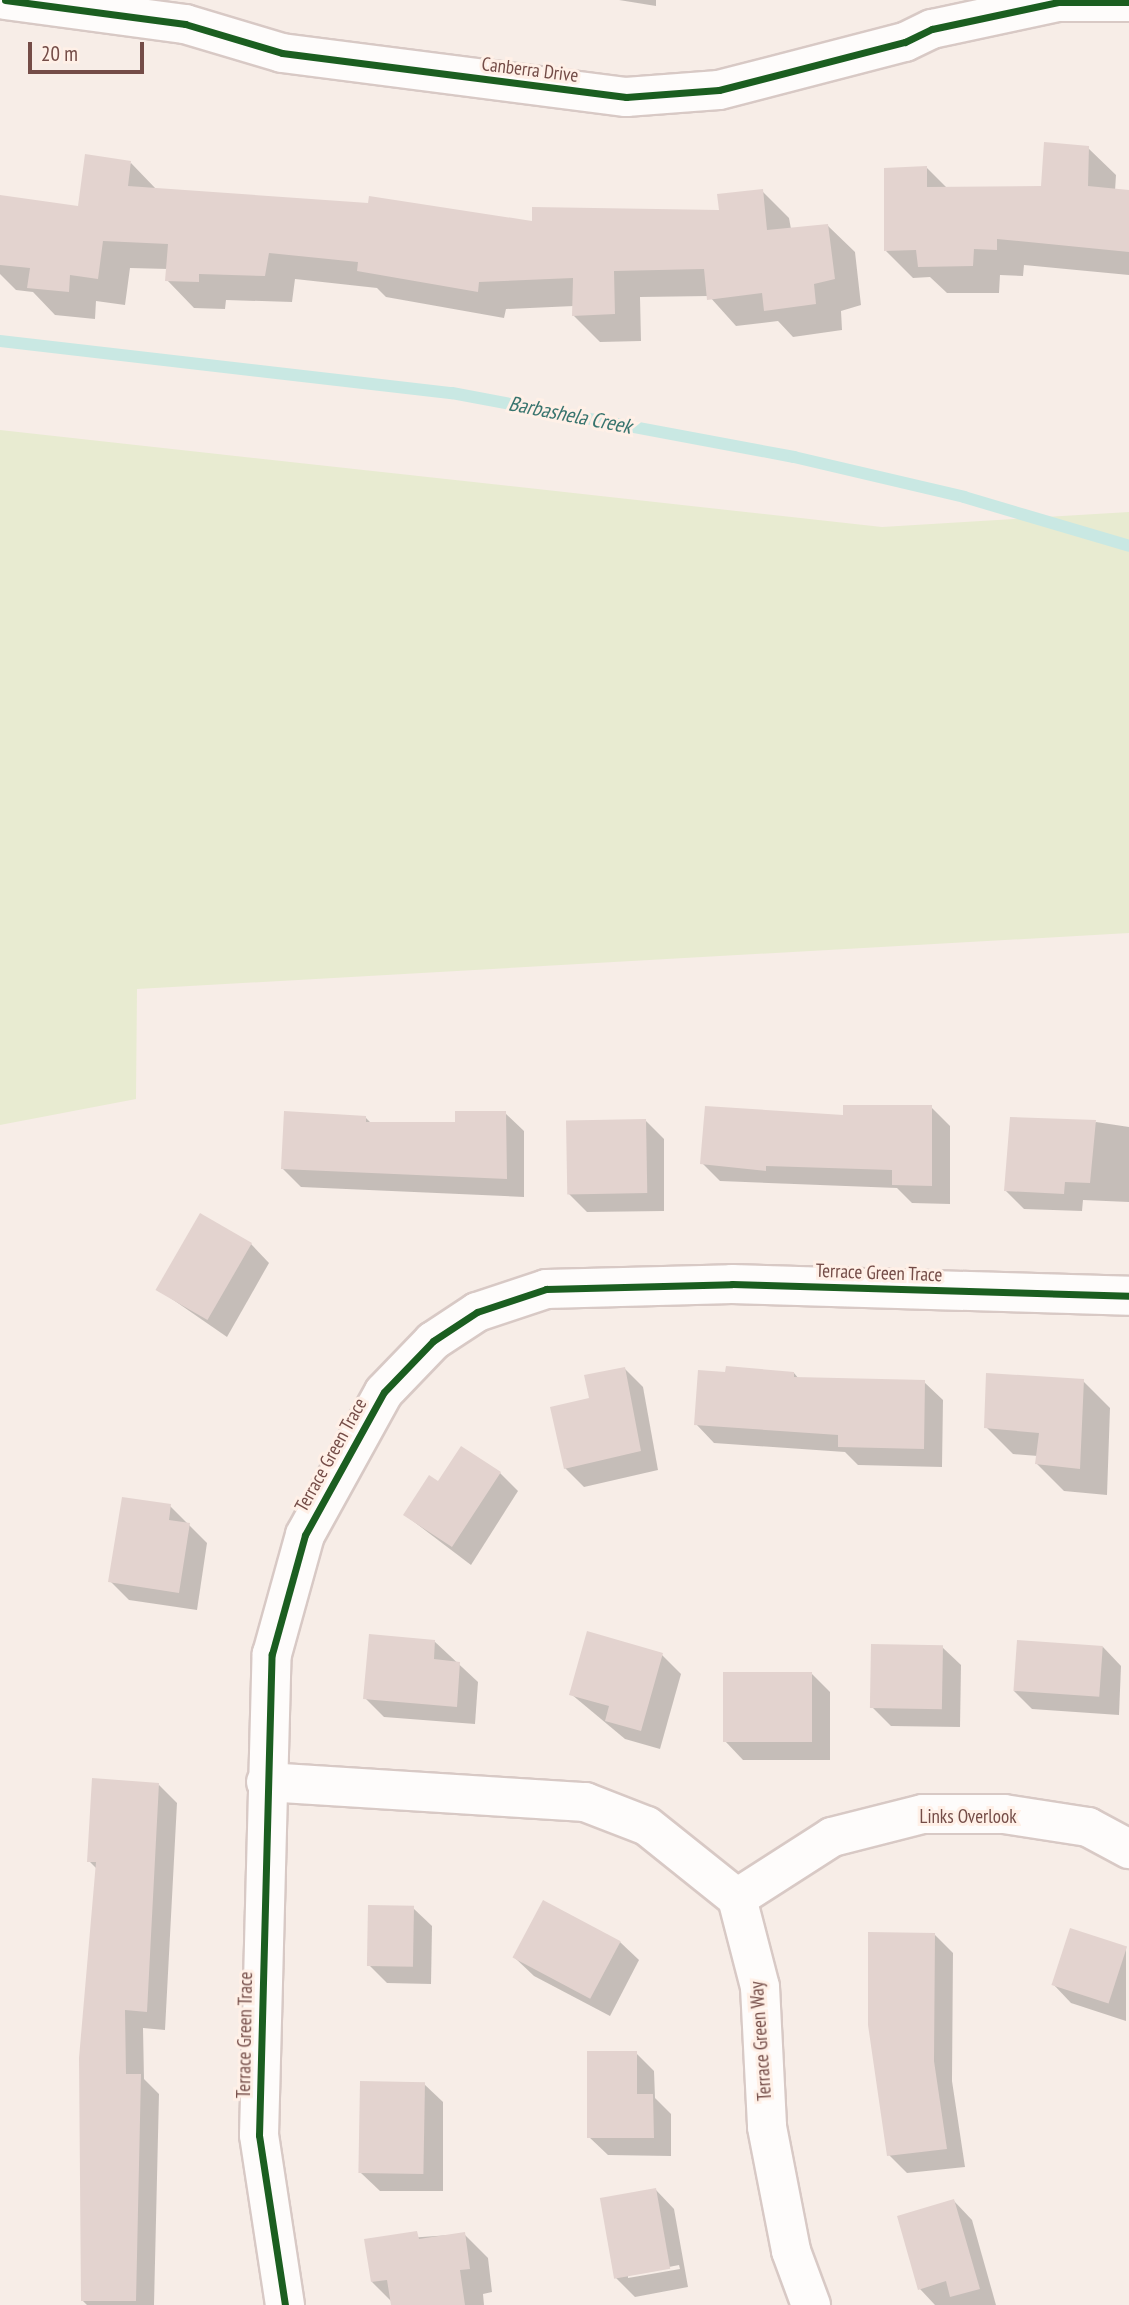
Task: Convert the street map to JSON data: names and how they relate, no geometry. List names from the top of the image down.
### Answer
{
  "streets": {
    "street": [
      "Canberra Drive",
      "Terrace Green Trace",
      "Links Overlook",
      "Terrace Green Way"
    ]
  },
  "crossings": [
    ["Links Overlook", "Terrace Green Way"]
  ],
  "water": ["Barbashela Creek"],
  "scale_bar": "20 m"
}
